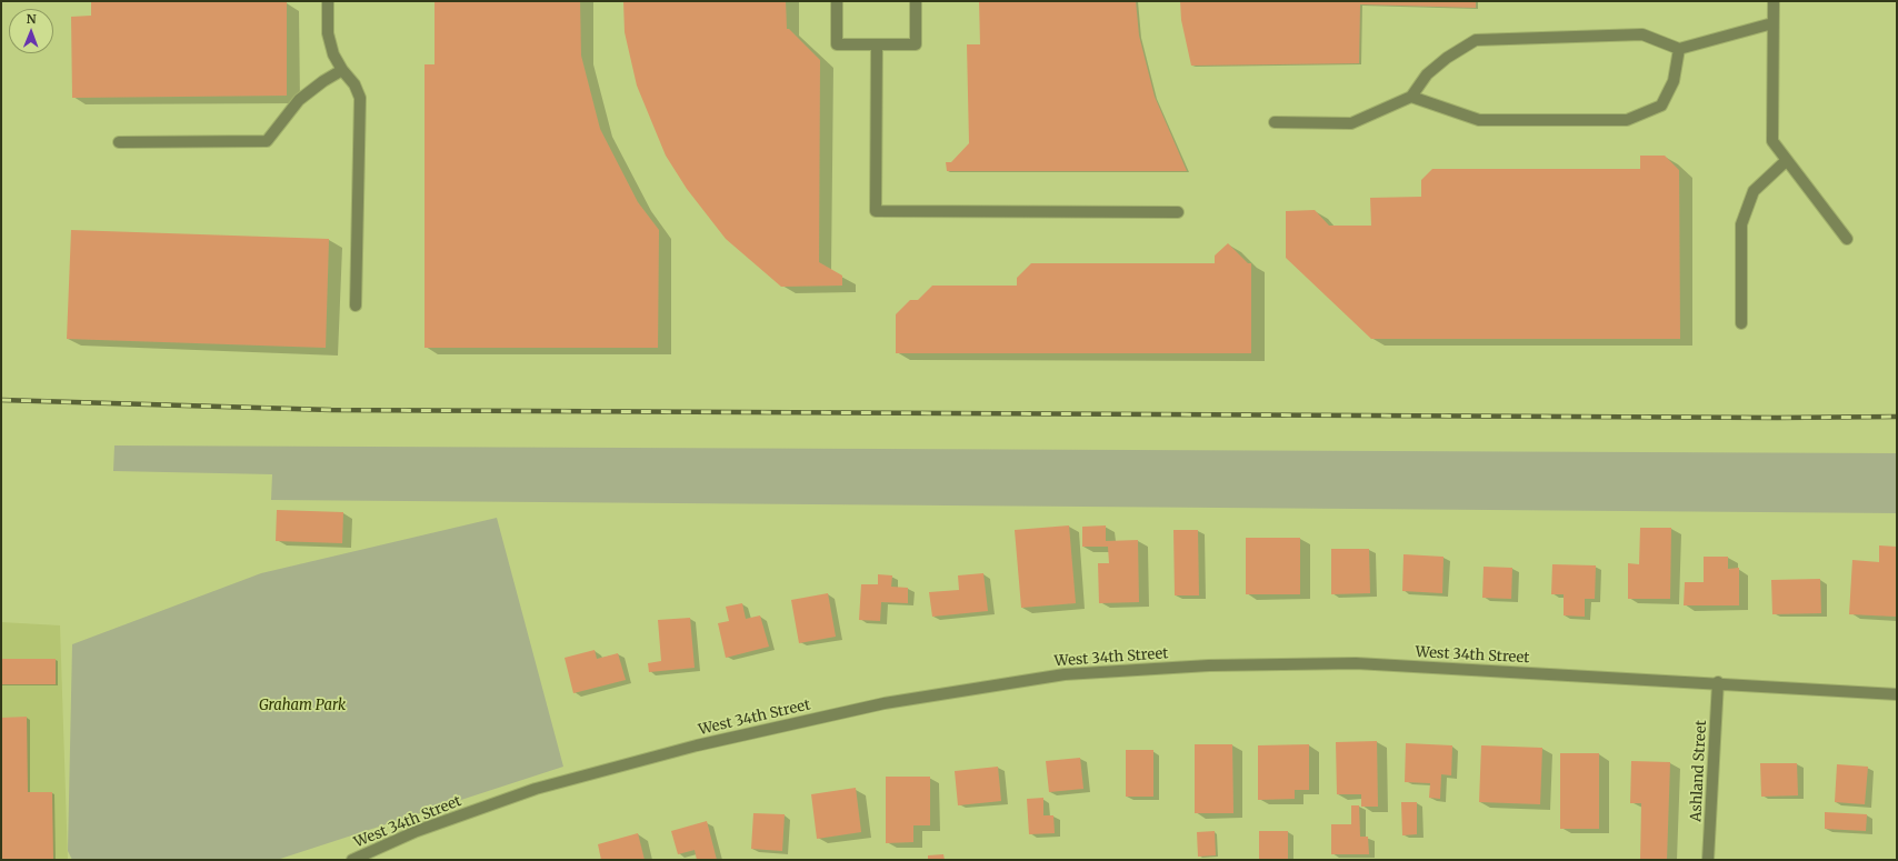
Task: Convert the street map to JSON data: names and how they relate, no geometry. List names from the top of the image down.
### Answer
{
  "streets": {
    "street": ["West 34th Street", "Ashland Street"]
  },
  "crossings": [
    ["West 34th Street", "Ashland Street"]
  ],
  "parks": ["Graham Park"],
  "north": "top"
}
